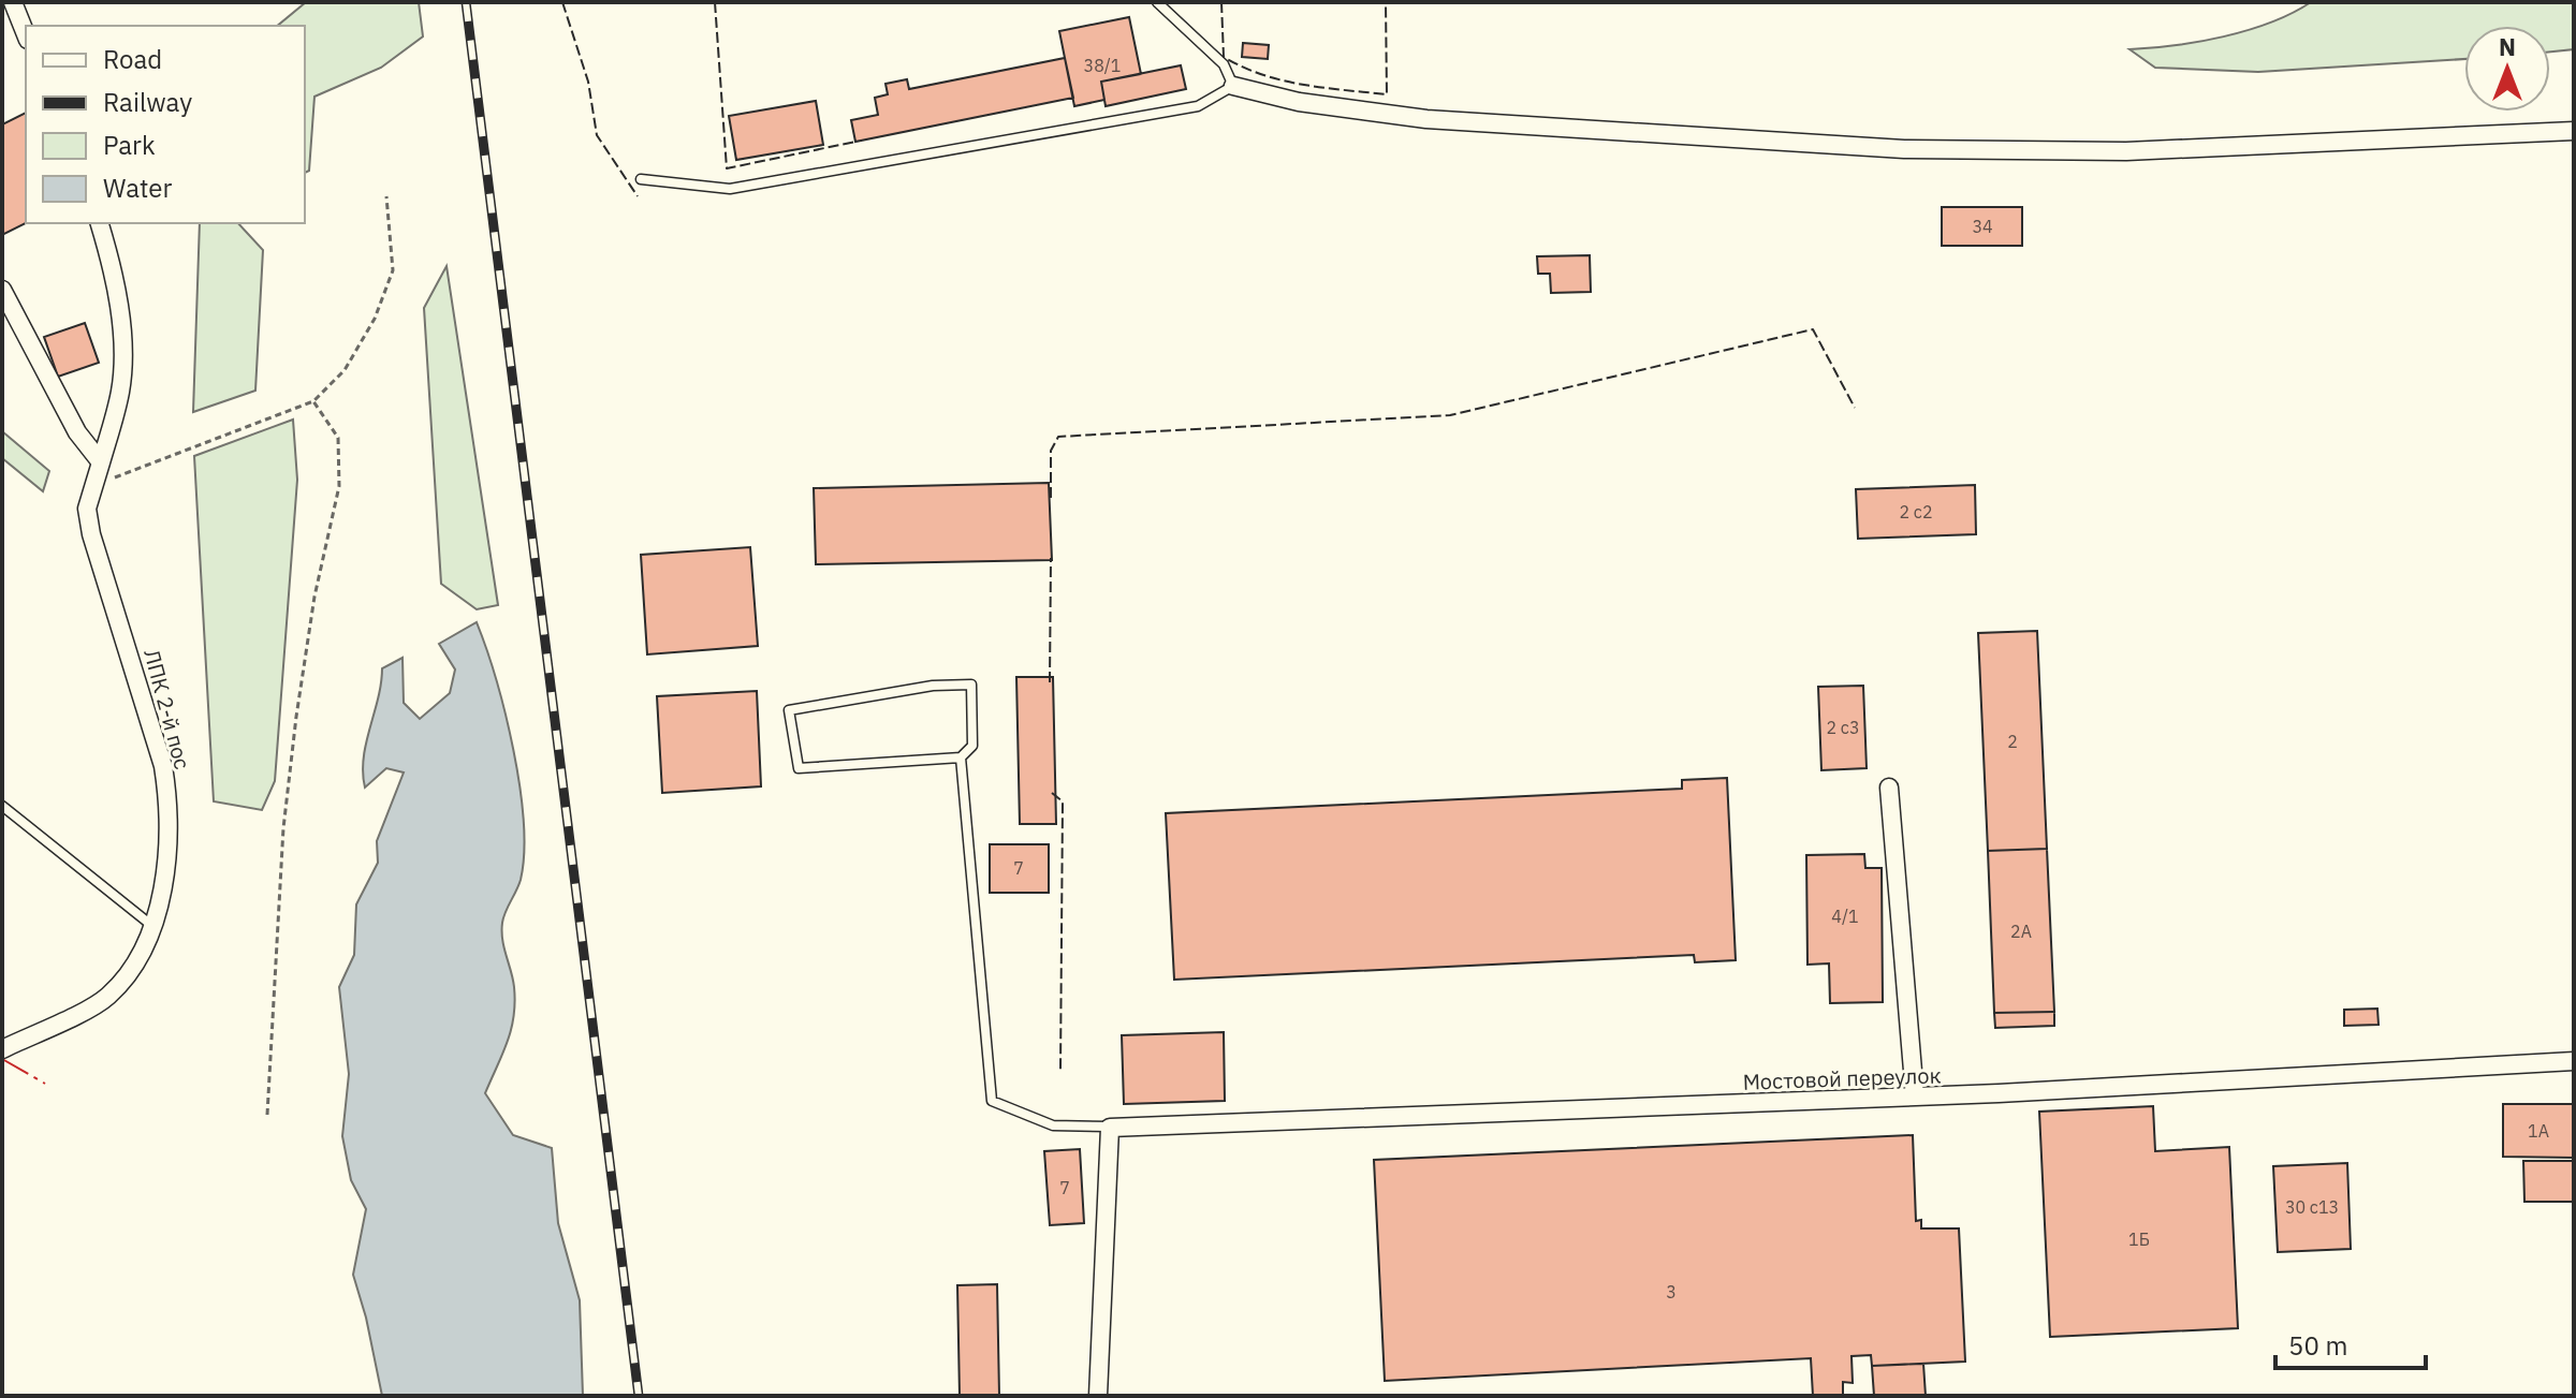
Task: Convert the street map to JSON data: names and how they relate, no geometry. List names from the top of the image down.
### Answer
{
  "streets": {
    "street": ["ЛПК 2-й пос", "Мостовой переулок"]
  },
  "house_numbers": [
    "38/1",
    "34",
    "2 с2",
    "2 с3",
    "2",
    "7",
    "4/1",
    "2А",
    "1А",
    "7",
    "30 с13",
    "1Б",
    "3"
  ],
  "legend": [
    "Road",
    "Railway",
    "Park",
    "Water"
  ],
  "scale_bar": "50 m",
  "north": "top"
}
